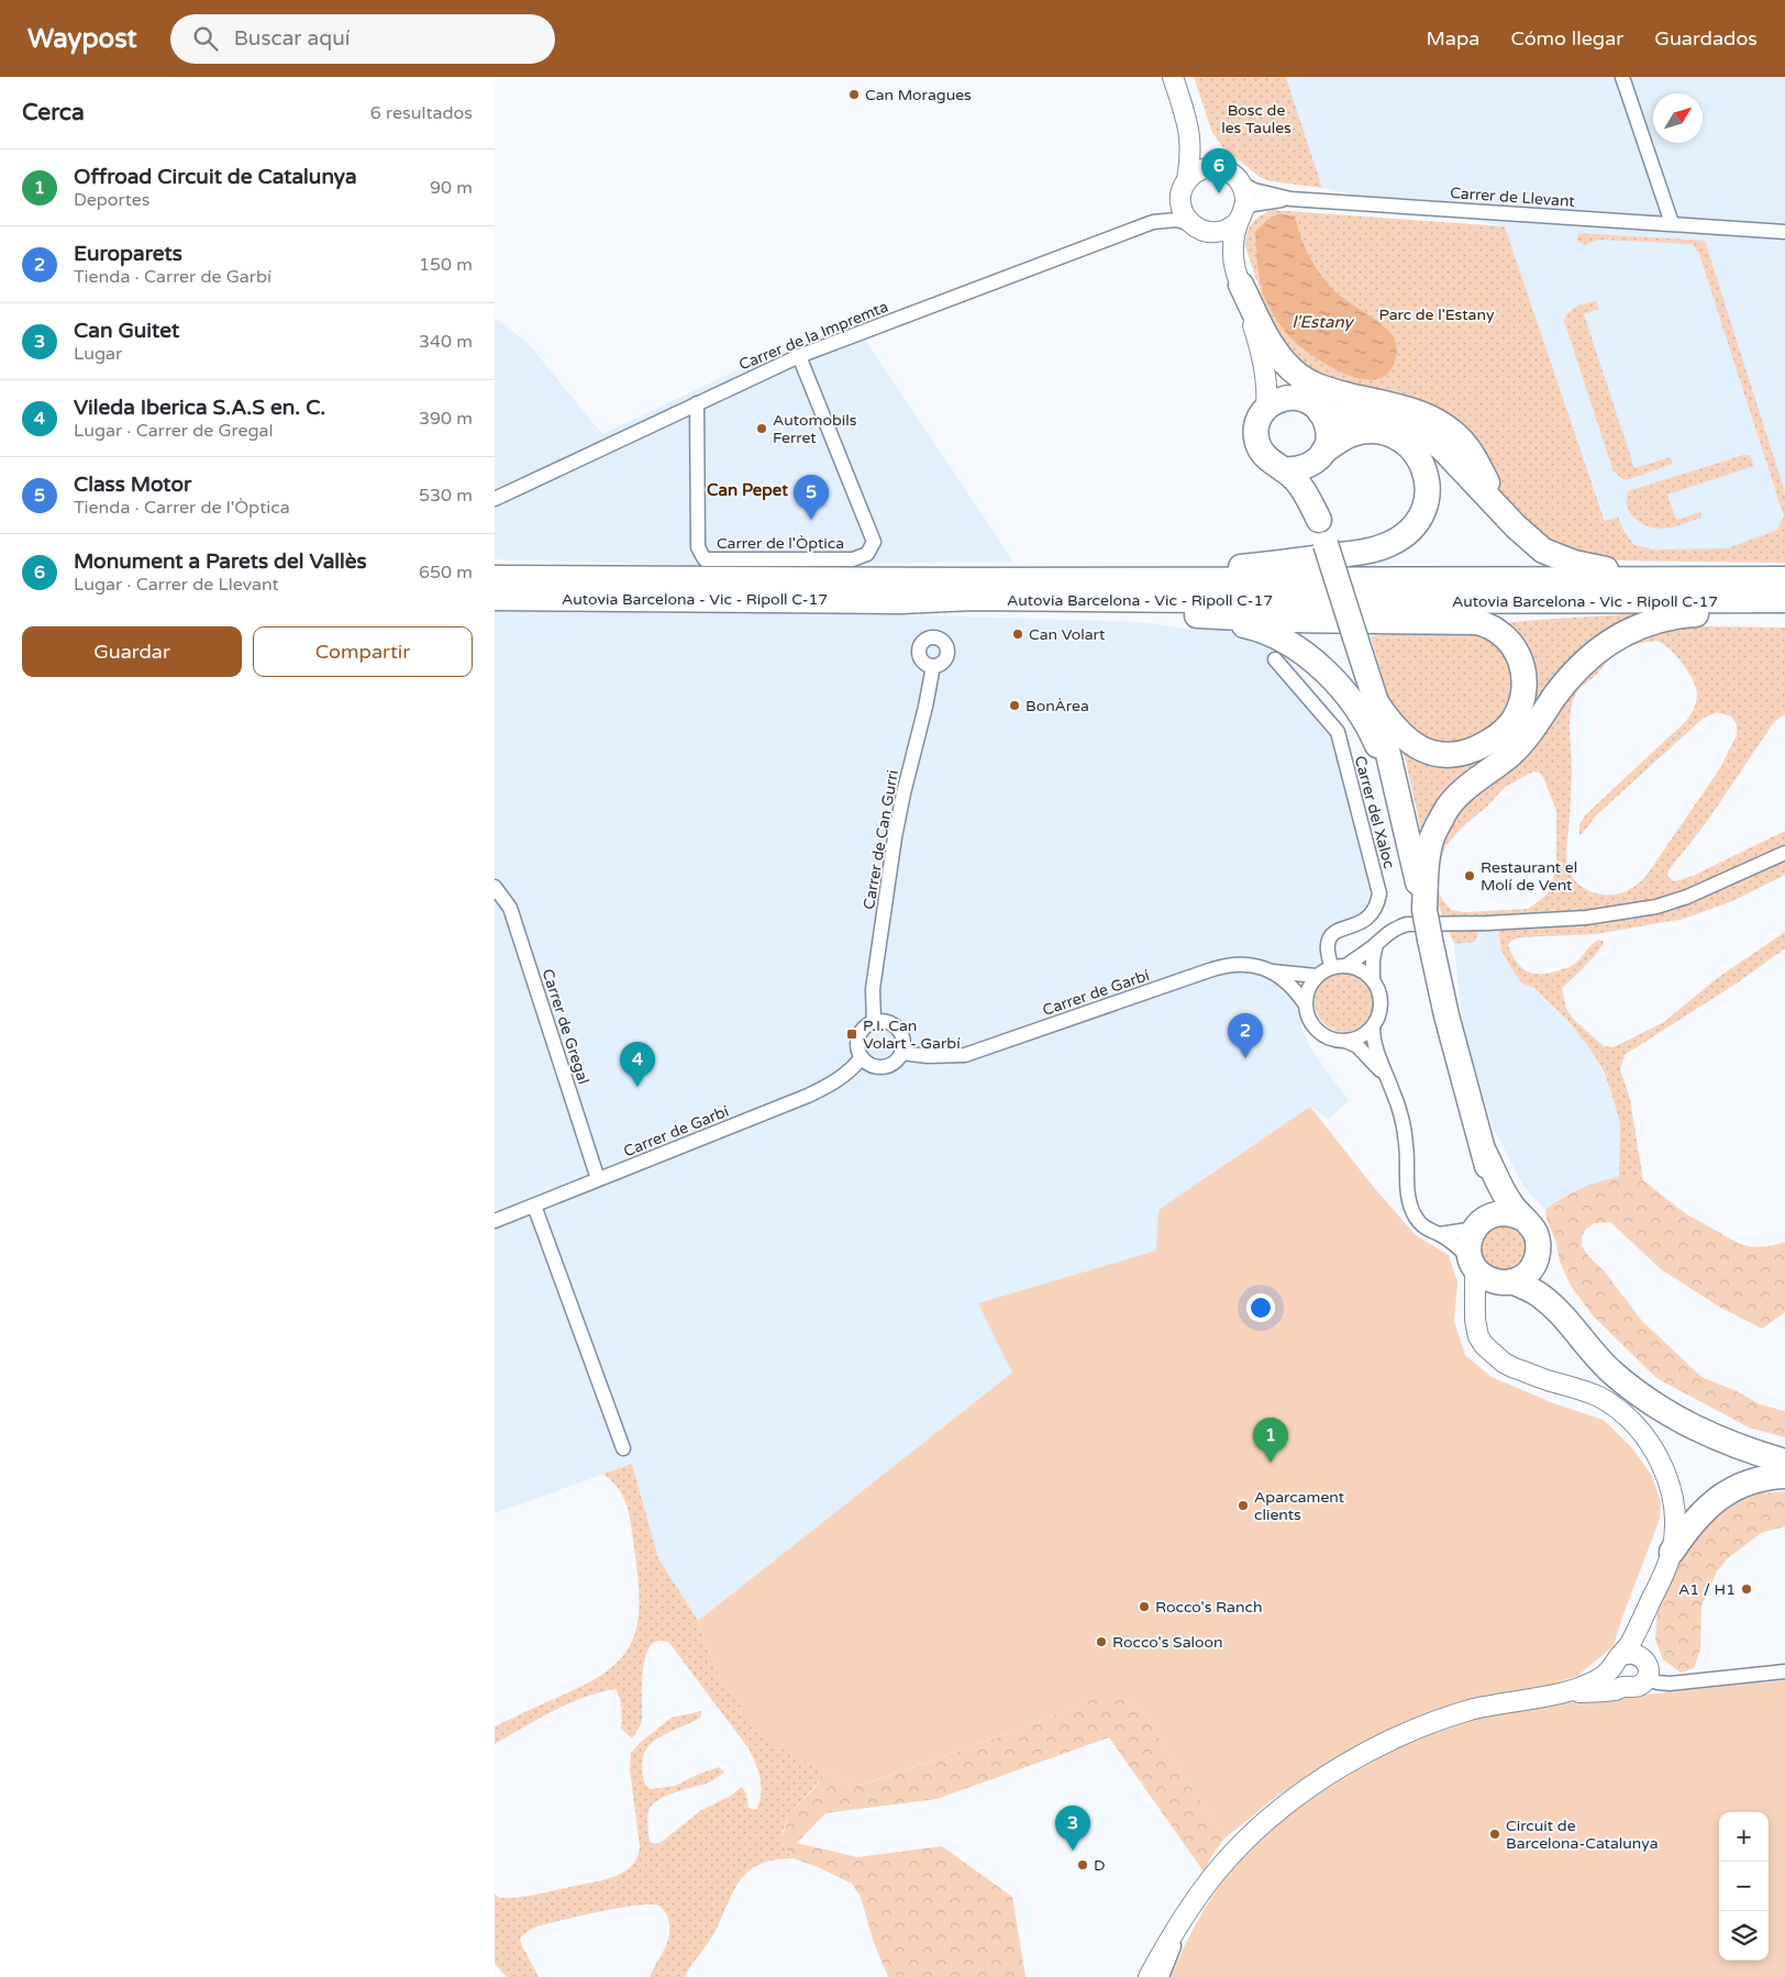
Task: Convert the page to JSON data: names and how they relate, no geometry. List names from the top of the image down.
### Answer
{
  "streets": {
    "highway": ["Autovia Barcelona - Vic - Ripoll C-17"],
    "street": [
      "Carrer de Llevant",
      "Carrer de la Impremta",
      "Carrer de l'Òptica",
      "Carrer del Xaloc",
      "Carrer de Can Gurri",
      "Carrer de Garbí",
      "Carrer de Gregal"
    ]
  },
  "crossings": [
    ["Carrer de la Impremta", "Carrer de l'Òptica"],
    ["Carrer del Xaloc", "Carrer de Garbí"],
    ["Carrer de Can Gurri", "Carrer de Garbí"],
    ["Carrer de Garbí", "Carrer de Gregal"]
  ],
  "districts": ["Can Pepet"],
  "water": ["l'Estany"],
  "parks": ["Bosc de les Taules", "Parc de l'Estany"],
  "places": {
    "other": [
      "Can Moragues",
      "Automobils Ferret",
      "Can Volart",
      "BonÀrea",
      "Restaurant el Molí de Vent",
      "Aparcament clients",
      "A1 / H1",
      "Rocco's Ranch",
      "Rocco's Saloon",
      "Circuit de Barcelona-Catalunya",
      "D"
    ],
    "transit": ["P.I. Can Volart - Garbí"]
  },
  "north": "top right",
  "page": {
    "header": "Waypost",
    "search": "Buscar aquí",
    "nav": ["Mapa", "Cómo llegar", "Guardados"],
    "heading": ["Cerca", "6 resultados"],
    "list": [
      {
        "mark": "1",
        "name": "Offroad Circuit de Catalunya",
        "note": "Deportes",
        "value": "90 m"
      },
      {
        "mark": "2",
        "name": "Europarets",
        "note": "Tienda · Carrer de Garbí",
        "value": "150 m"
      },
      {
        "mark": "3",
        "name": "Can Guitet",
        "note": "Lugar",
        "value": "340 m"
      },
      {
        "mark": "4",
        "name": "Vileda Iberica S.A.S en. C.",
        "note": "Lugar · Carrer de Gregal",
        "value": "390 m"
      },
      {
        "mark": "5",
        "name": "Class Motor",
        "note": "Tienda · Carrer de l'Òptica",
        "value": "530 m"
      },
      {
        "mark": "6",
        "name": "Monument a Parets del Vallès",
        "note": "Lugar · Carrer de Llevant",
        "value": "650 m"
      }
    ],
    "pins": [
      "6",
      "5",
      "2",
      "4",
      "1",
      "3"
    ],
    "buttons": ["Guardar", "Compartir"],
    "map_buttons": ["+", "−"]
  }
}
